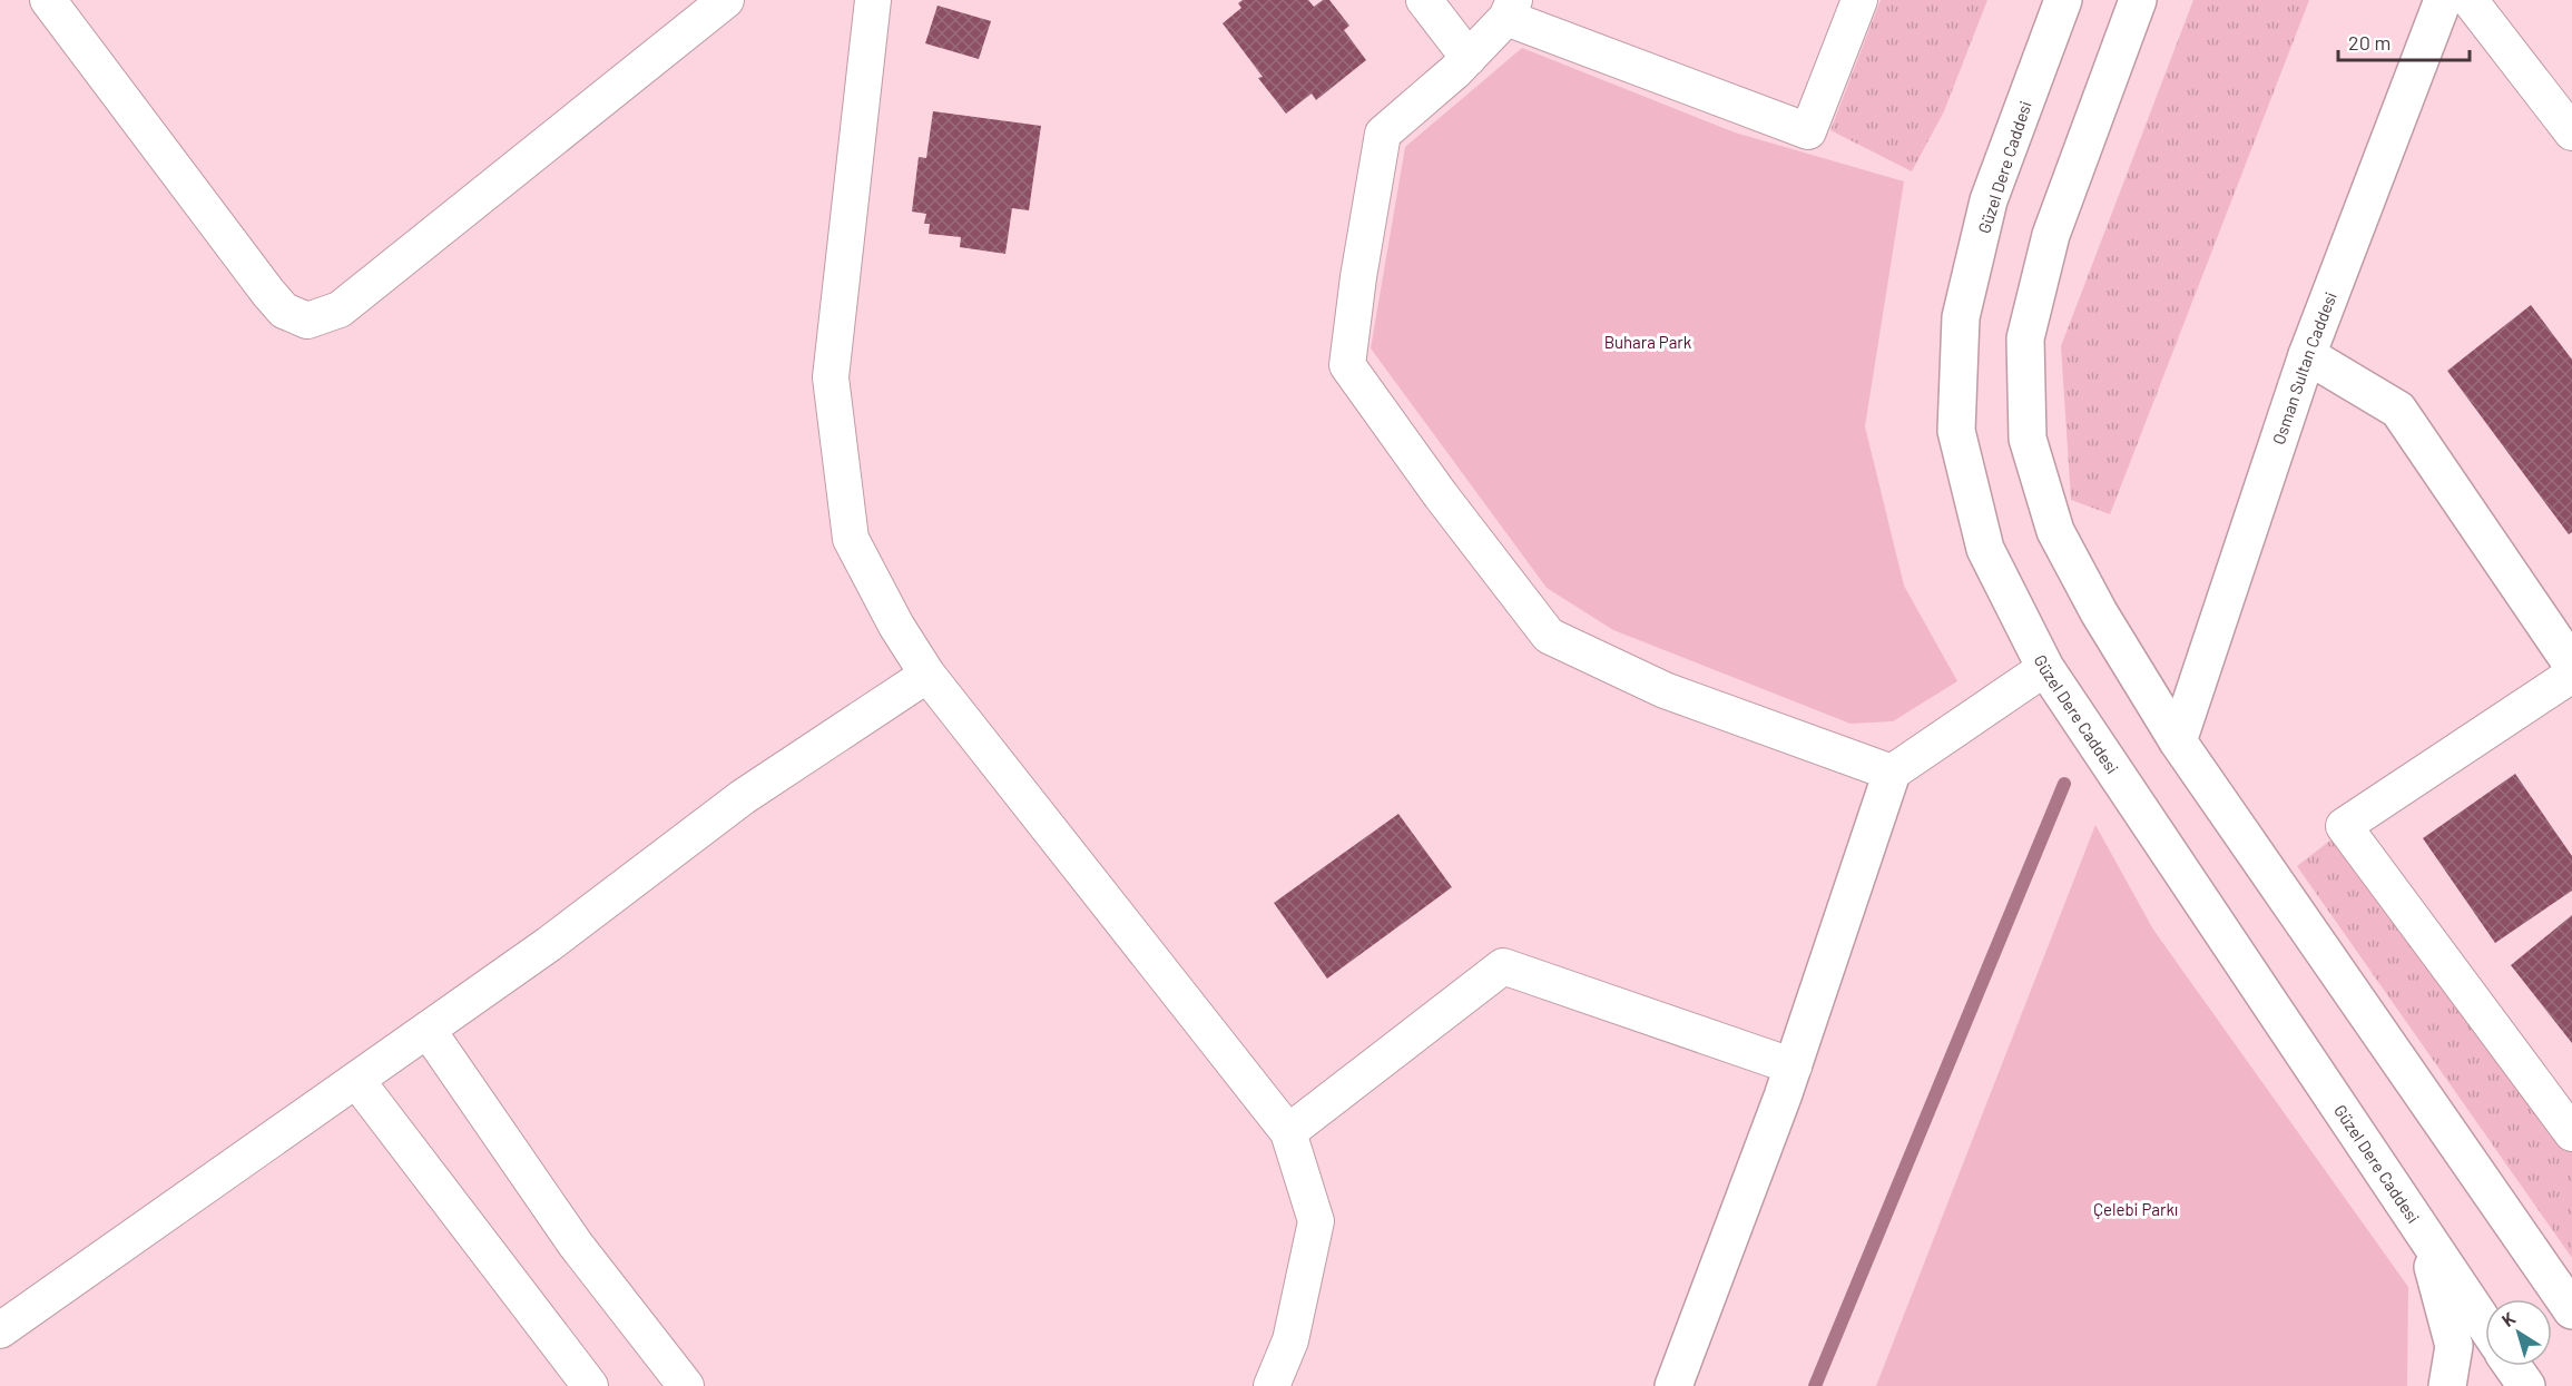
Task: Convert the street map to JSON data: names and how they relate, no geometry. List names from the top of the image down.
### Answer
{
  "streets": {
    "main road": ["Güzel Dere Caddesi", "Osman Sultan Caddesi"]
  },
  "parks": ["Buhara Park", "Çelebi Parkı"],
  "scale_bar": "20 m",
  "north": "top left"
}
